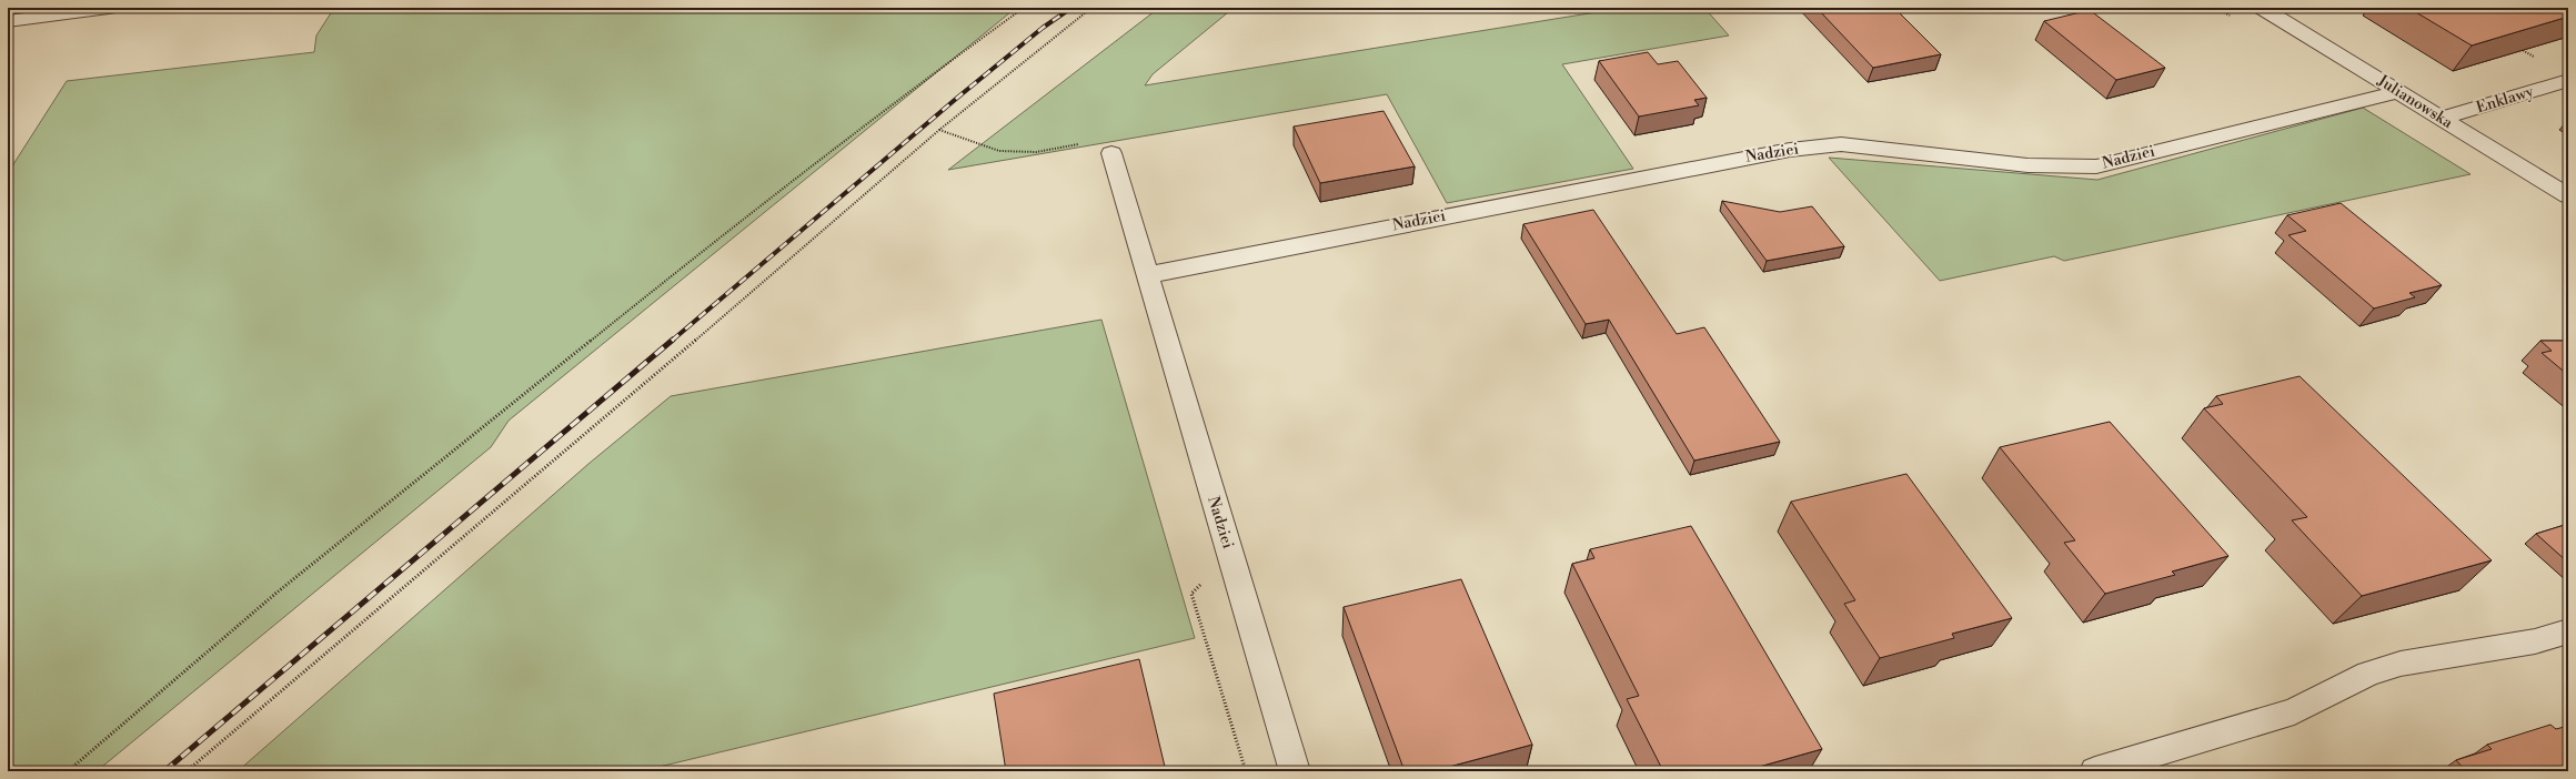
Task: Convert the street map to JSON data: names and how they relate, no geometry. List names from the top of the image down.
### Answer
{
  "streets": {
    "street": ["Enklawy", "Julianowska", "Nadziei"]
  },
  "crossings": [
    ["Enklawy", "Julianowska"],
    ["Julianowska", "Nadziei"]
  ]
}
